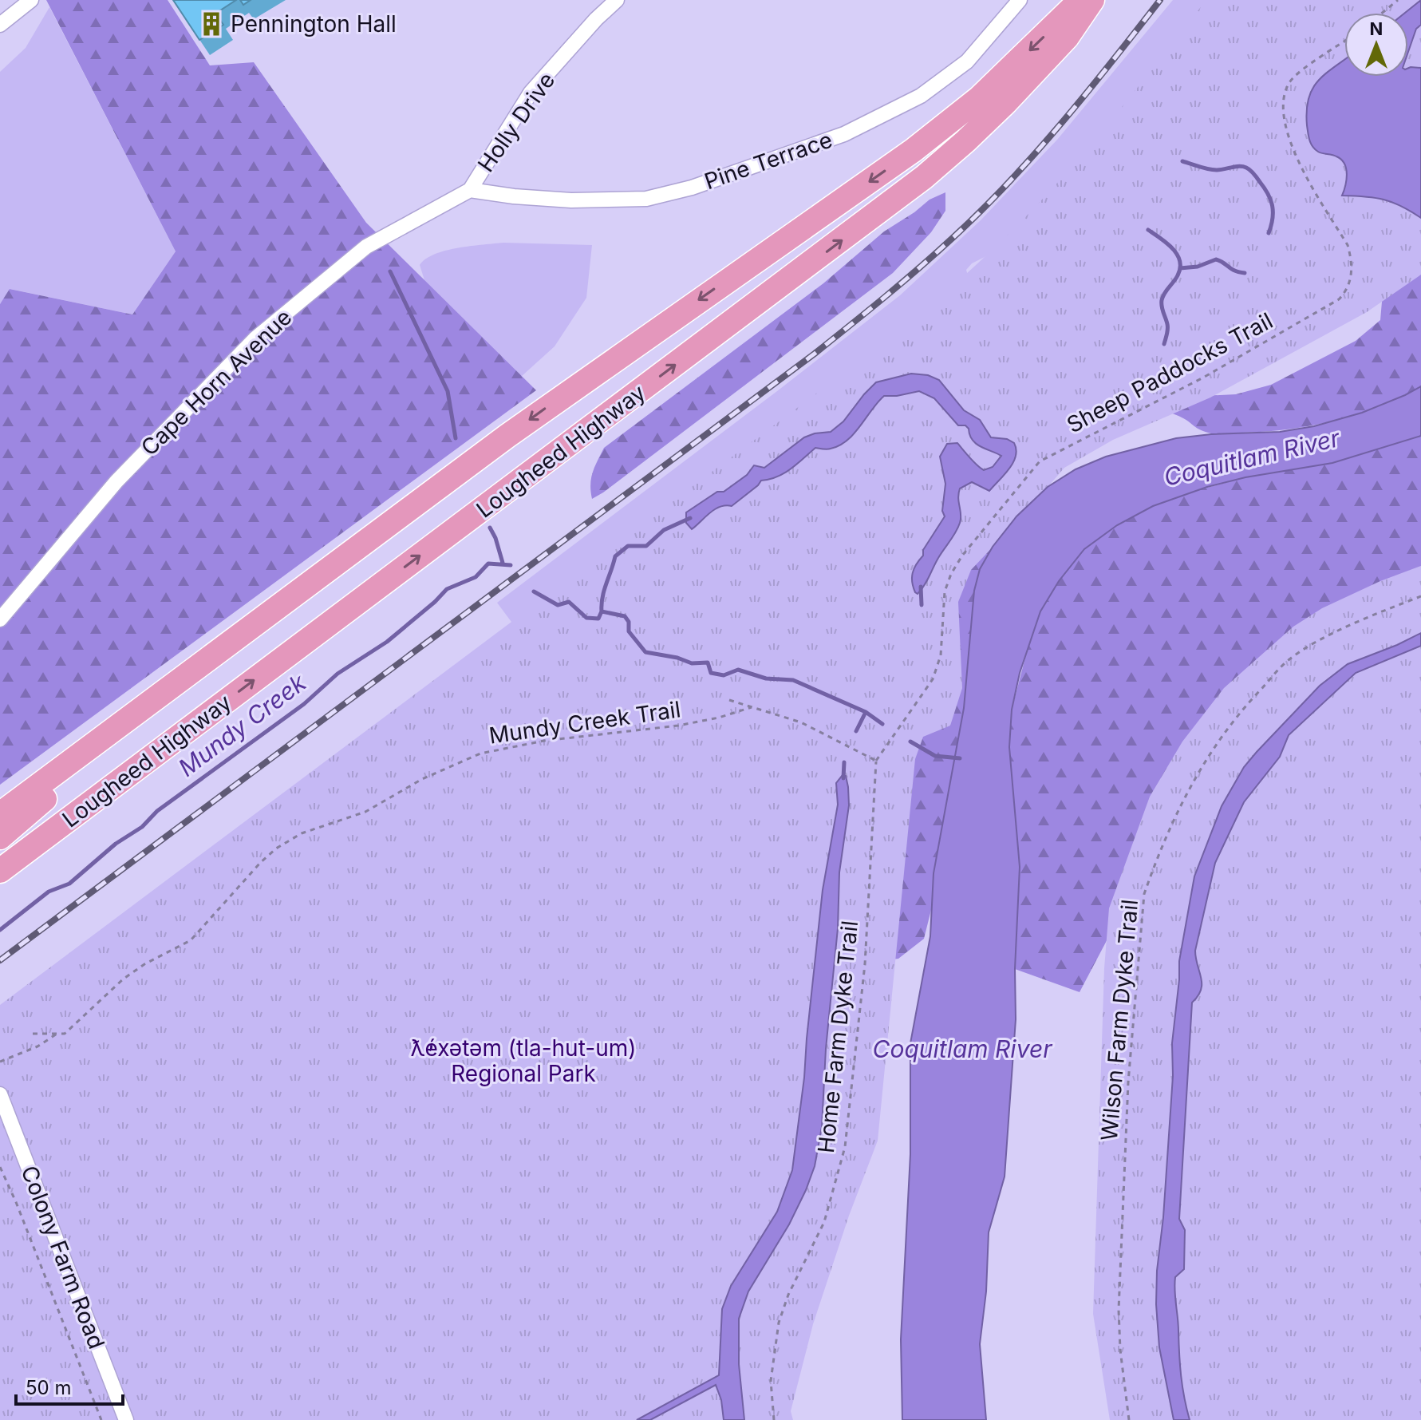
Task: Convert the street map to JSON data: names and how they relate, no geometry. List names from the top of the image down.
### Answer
{
  "streets": {
    "main road": ["Lougheed Highway"],
    "street": [
      "Holly Drive",
      "Pine Terrace",
      "Cape Horn Avenue",
      "Colony Farm Road"
    ],
    "path": [
      "Sheep Paddocks Trail",
      "Mundy Creek Trail",
      "Wilson Farm Dyke Trail",
      "Home Farm Dyke Trail"
    ]
  },
  "crossings": [
    ["Holly Drive", "Pine Terrace"],
    ["Holly Drive", "Cape Horn Avenue"],
    ["Pine Terrace", "Cape Horn Avenue"],
    ["Sheep Paddocks Trail", "Home Farm Dyke Trail"]
  ],
  "water": ["Coquitlam River", "Mundy Creek"],
  "parks": ["ƛ̓éxətəm (tla-hut-um) Regional Park"],
  "places": {
    "building": ["Pennington Hall"]
  },
  "scale_bar": "50 m",
  "north": "top"
}
